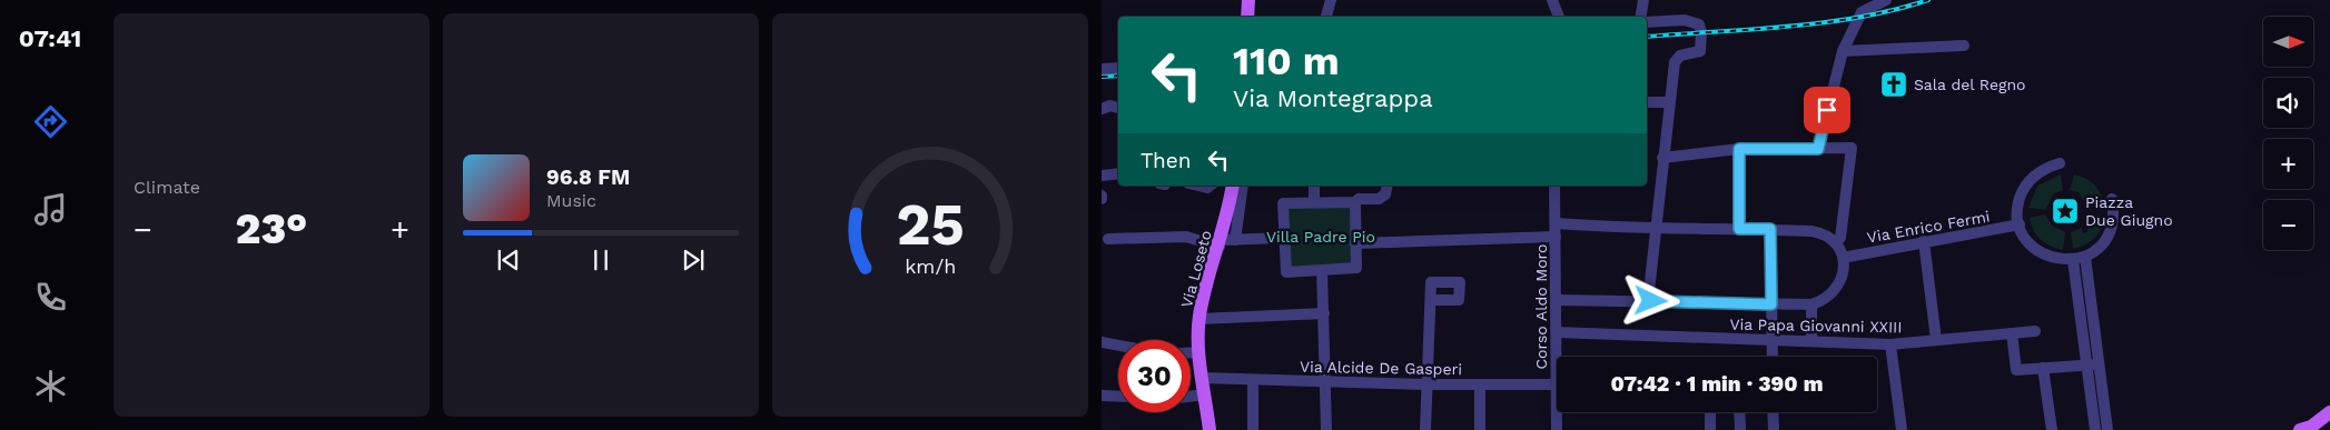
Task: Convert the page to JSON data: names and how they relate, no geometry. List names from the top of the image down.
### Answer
{
  "streets": {
    "main road": ["Via Loseto"],
    "street": [
      "Via Enrico Fermi",
      "Corso Aldo Moro",
      "Via Papa Giovanni XXIII",
      "Via Alcide De Gasperi"
    ]
  },
  "crossings": [
    ["Via Loseto", "Via Alcide De Gasperi"],
    ["Corso Aldo Moro", "Via Papa Giovanni XXIII"]
  ],
  "parks": ["Villa Padre Pio"],
  "places": {
    "church": ["Sala del Regno"],
    "place": ["Piazza Due Giugno"]
  },
  "north": "right",
  "page": {
    "tabs": "07:41",
    "tile": "Climate",
    "map_buttons": ["+", "−"],
    "turn": ["110 m", "Via Montegrappa"],
    "then": "Then",
    "song": ["96.8 FM", "Music"],
    "heat": ["−", "23°", "+"],
    "limit": "30",
    "trip": "07:42 · 1 min · 390 m",
    "gauge": ["25", "km/h"]
  }
}
